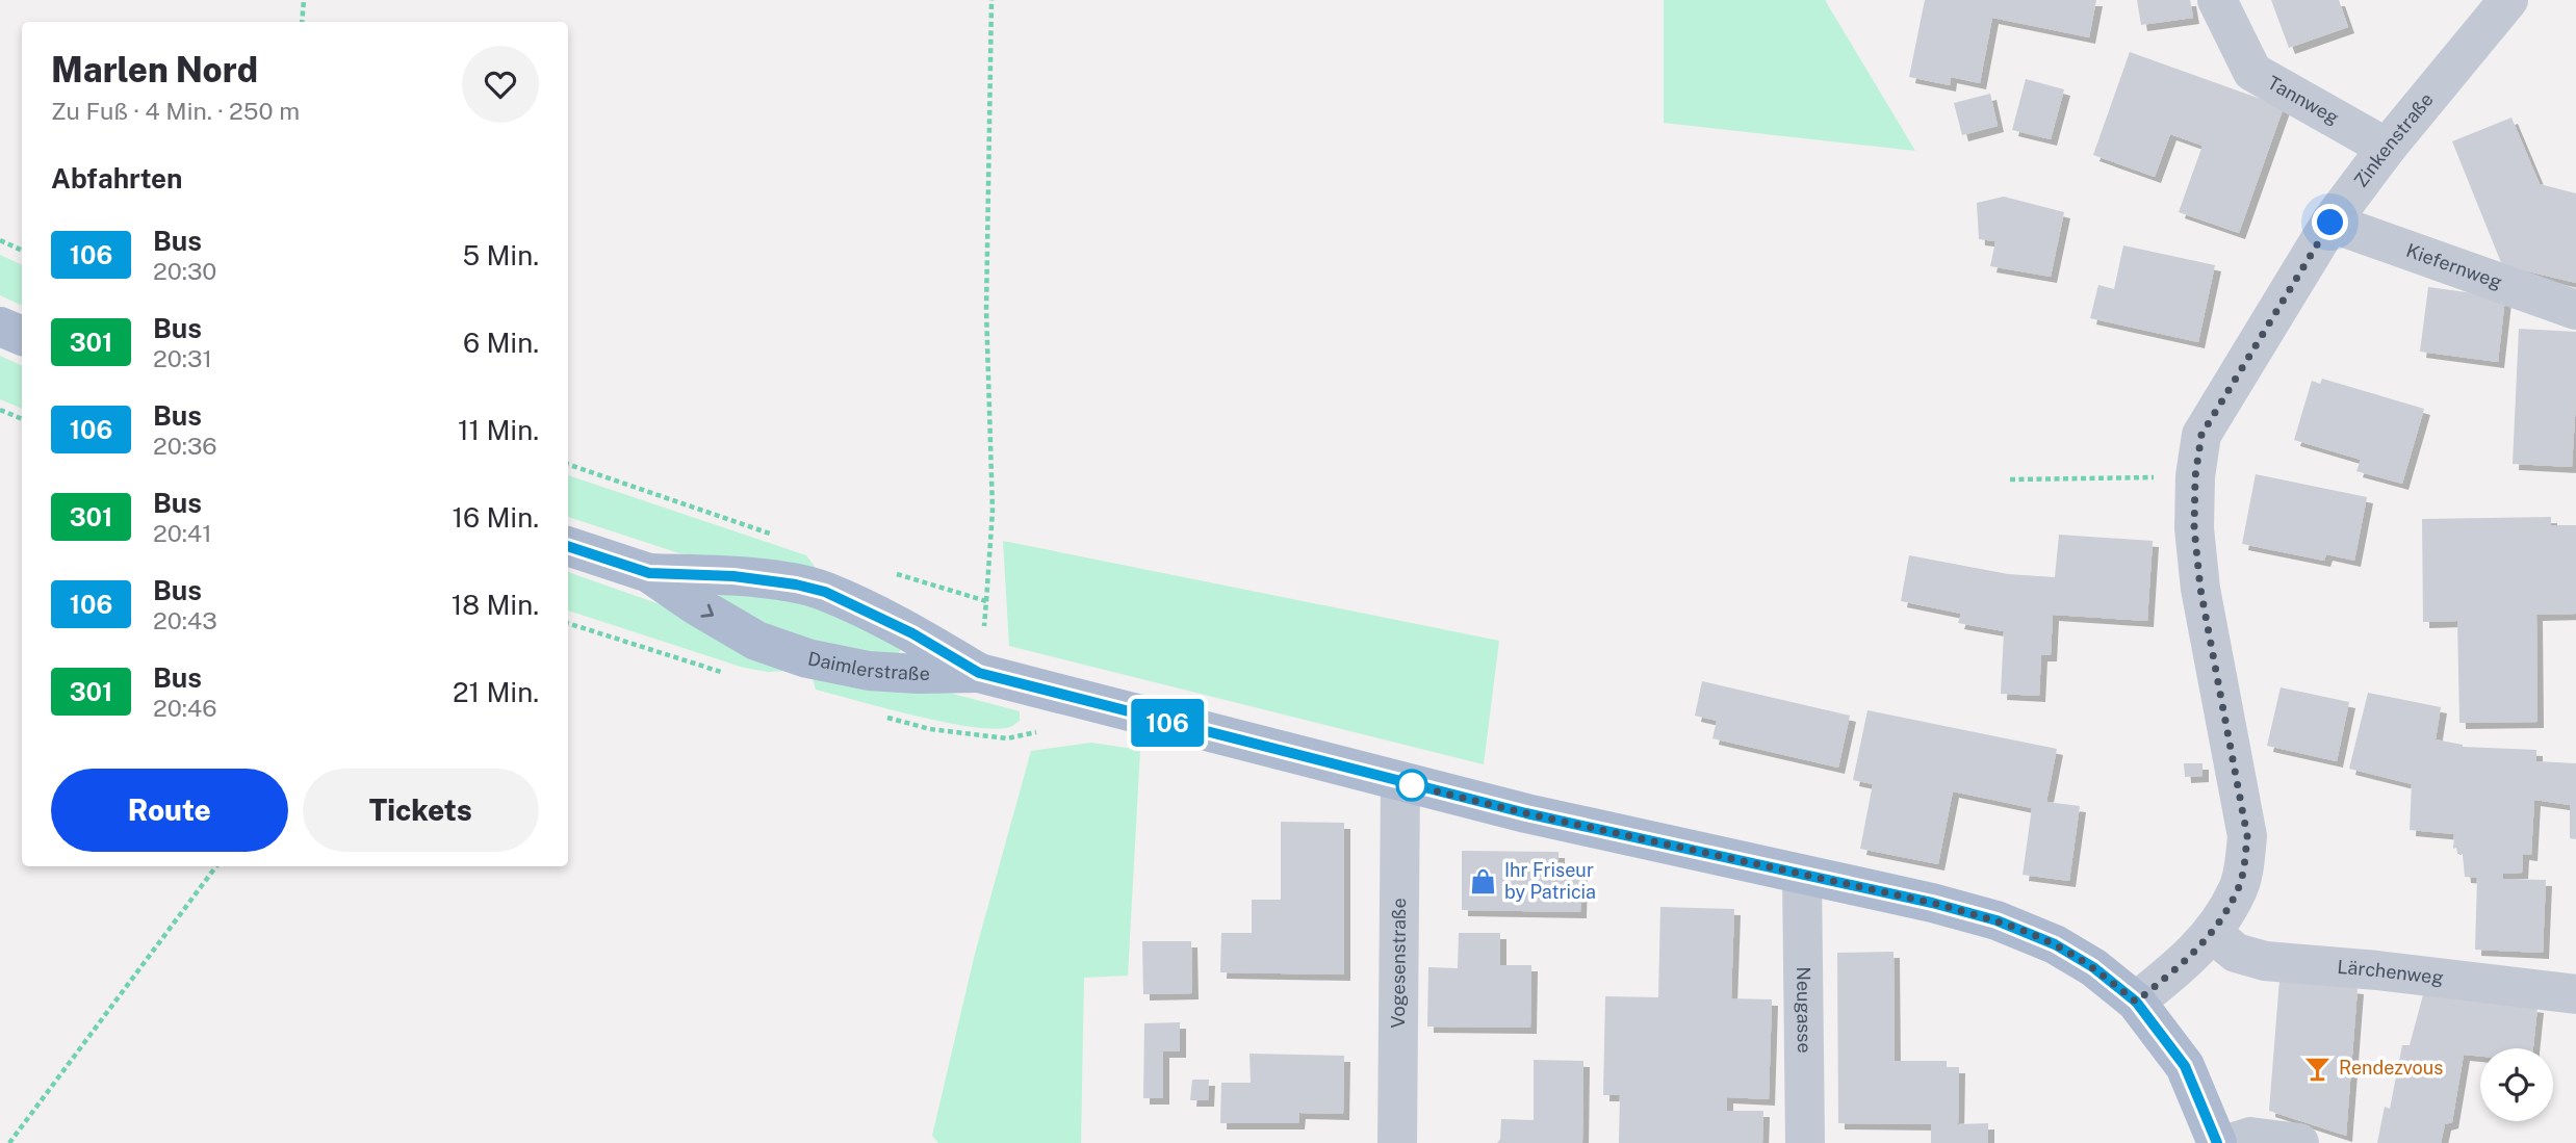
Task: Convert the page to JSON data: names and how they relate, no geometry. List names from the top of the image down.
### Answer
{
  "streets": {
    "main road": ["Daimlerstraße"],
    "street": [
      "Tannweg",
      "Zinkenstraße",
      "Kiefernweg",
      "Vogesenstraße",
      "Lärchenweg",
      "Neugasse"
    ]
  },
  "crossings": [
    ["Tannweg", "Zinkenstraße"],
    ["Zinkenstraße", "Kiefernweg"],
    ["Zinkenstraße", "Lärchenweg"]
  ],
  "places": {
    "shop": ["Ihr Friseur by Patricia"],
    "bar": ["Rendezvous"]
  },
  "lines": ["bus line 106"],
  "page": {
    "on_map": "106",
    "heading": [
      ["Marlen Nord", "Zu Fuß · 4 Min. · 250 m"],
      "Abfahrten"
    ],
    "list": [
      {
        "mark": "106",
        "name": "Bus",
        "note": "20:30",
        "value": "5 Min."
      },
      {
        "mark": "301",
        "name": "Bus",
        "note": "20:31",
        "value": "6 Min."
      },
      {
        "mark": "106",
        "name": "Bus",
        "note": "20:36",
        "value": "11 Min."
      },
      {
        "mark": "301",
        "name": "Bus",
        "note": "20:41",
        "value": "16 Min."
      },
      {
        "mark": "106",
        "name": "Bus",
        "note": "20:43",
        "value": "18 Min."
      },
      {
        "mark": "301",
        "name": "Bus",
        "note": "20:46",
        "value": "21 Min."
      }
    ],
    "buttons": ["Route", "Tickets"]
  }
}
